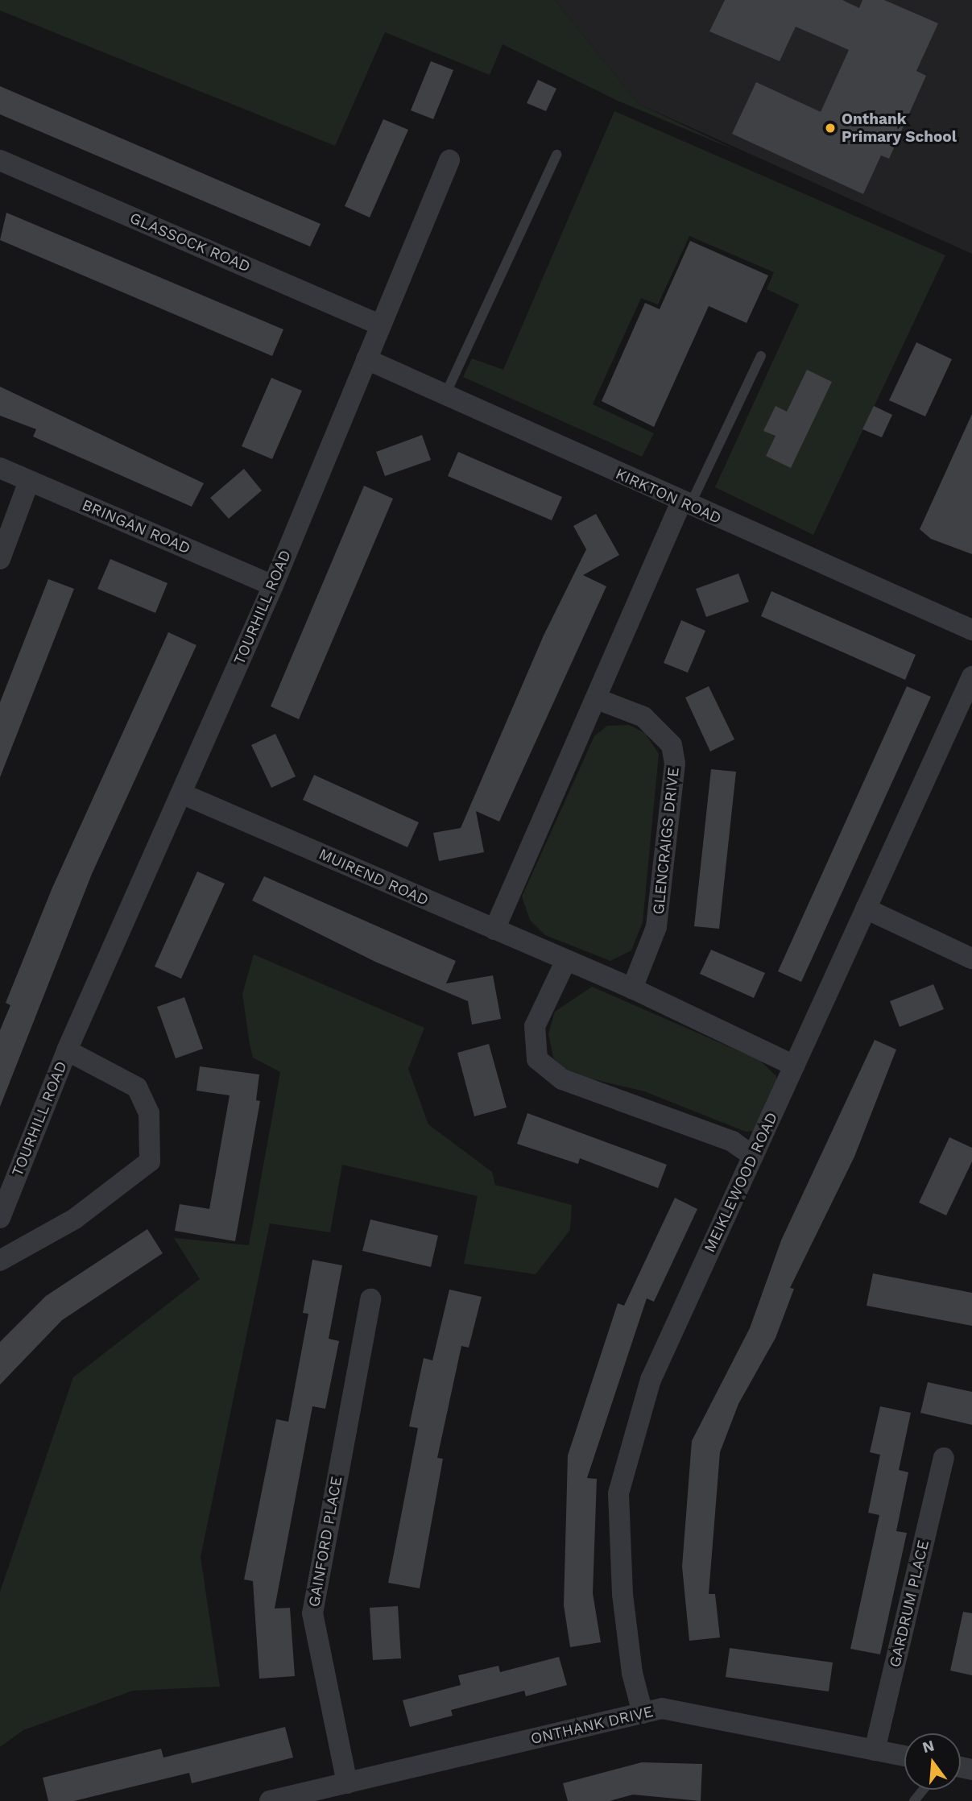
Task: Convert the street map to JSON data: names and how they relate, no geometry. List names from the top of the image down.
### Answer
{
  "streets": {
    "street": [
      "GLASSOCK ROAD",
      "KIRKTON ROAD",
      "BRINGAN ROAD",
      "TOURHILL ROAD",
      "GLENCRAIGS DRIVE",
      "MUIREND ROAD",
      "MEIKLEWOOD ROAD",
      "GAINFORD PLACE",
      "GARDRUM PLACE",
      "ONTHANK DRIVE"
    ]
  },
  "crossings": [
    ["GLASSOCK ROAD", "TOURHILL ROAD"],
    ["KIRKTON ROAD", "TOURHILL ROAD"],
    ["BRINGAN ROAD", "TOURHILL ROAD"],
    ["TOURHILL ROAD", "MUIREND ROAD"],
    ["GLENCRAIGS DRIVE", "MUIREND ROAD"],
    ["MUIREND ROAD", "MEIKLEWOOD ROAD"],
    ["MEIKLEWOOD ROAD", "ONTHANK DRIVE"],
    ["GAINFORD PLACE", "ONTHANK DRIVE"],
    ["GARDRUM PLACE", "ONTHANK DRIVE"]
  ],
  "places": ["Onthank Primary School"],
  "north": "top"
}
